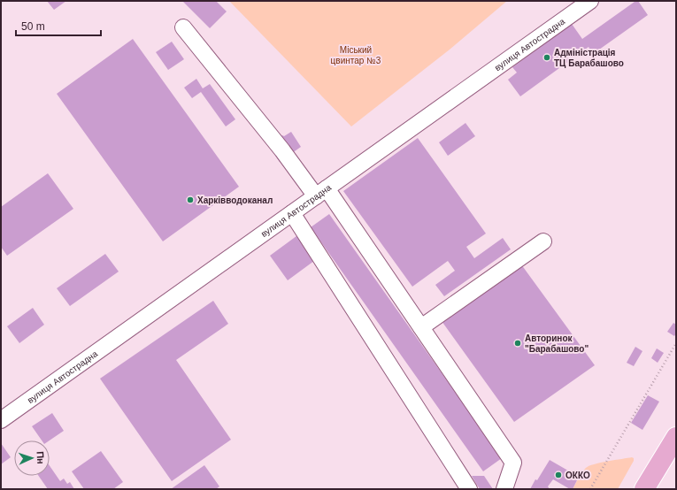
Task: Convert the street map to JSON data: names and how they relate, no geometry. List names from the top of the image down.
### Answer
{
  "streets": {
    "street": ["вулиця Автострадна"]
  },
  "parks": ["Міський цвинтар №3"],
  "places": [
    "Адміністрація ТЦ Барабашово",
    "Харківводоканал",
    "Авторинок \"Барабашово\"",
    "ОККО"
  ],
  "scale_bar": "50 m",
  "north": "right"
}
